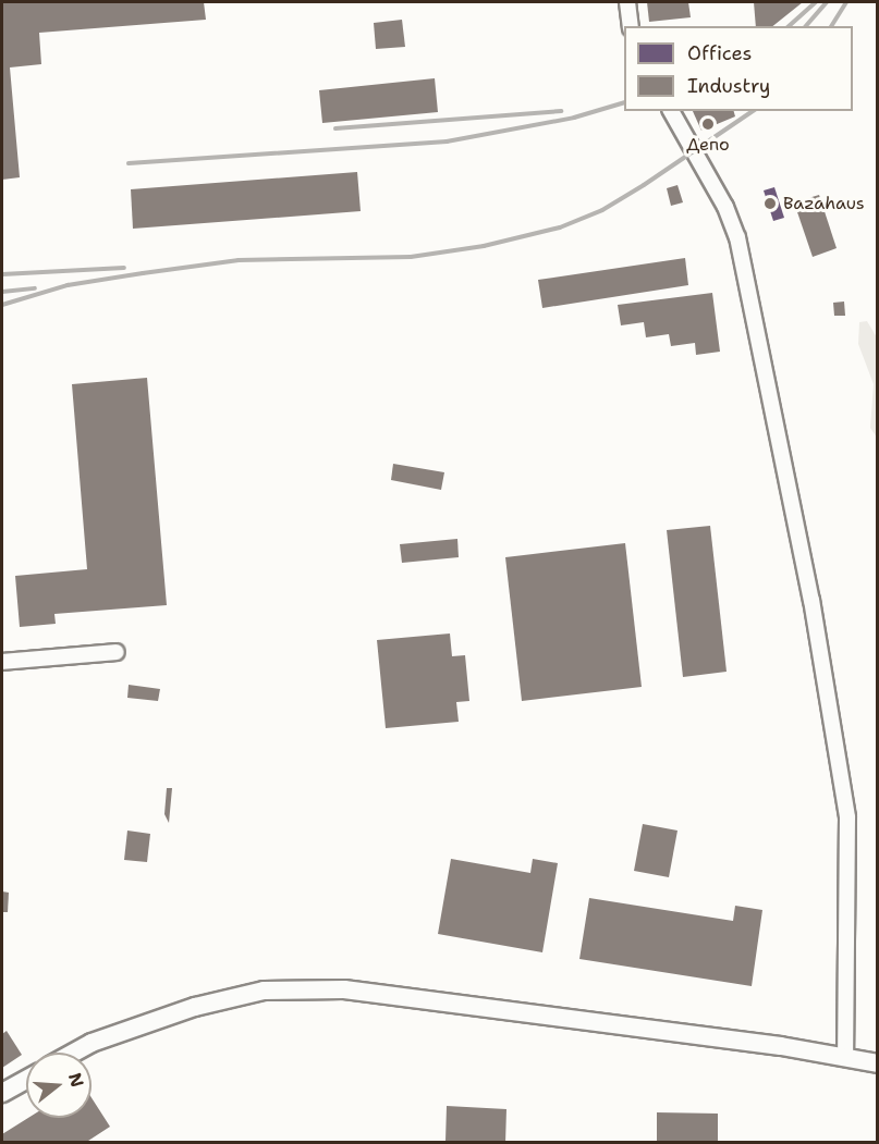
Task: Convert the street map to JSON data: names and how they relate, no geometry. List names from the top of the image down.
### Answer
{
  "places": ["Депо", "Bazahaus"],
  "legend": ["Offices", "Industry"],
  "north": "right"
}
